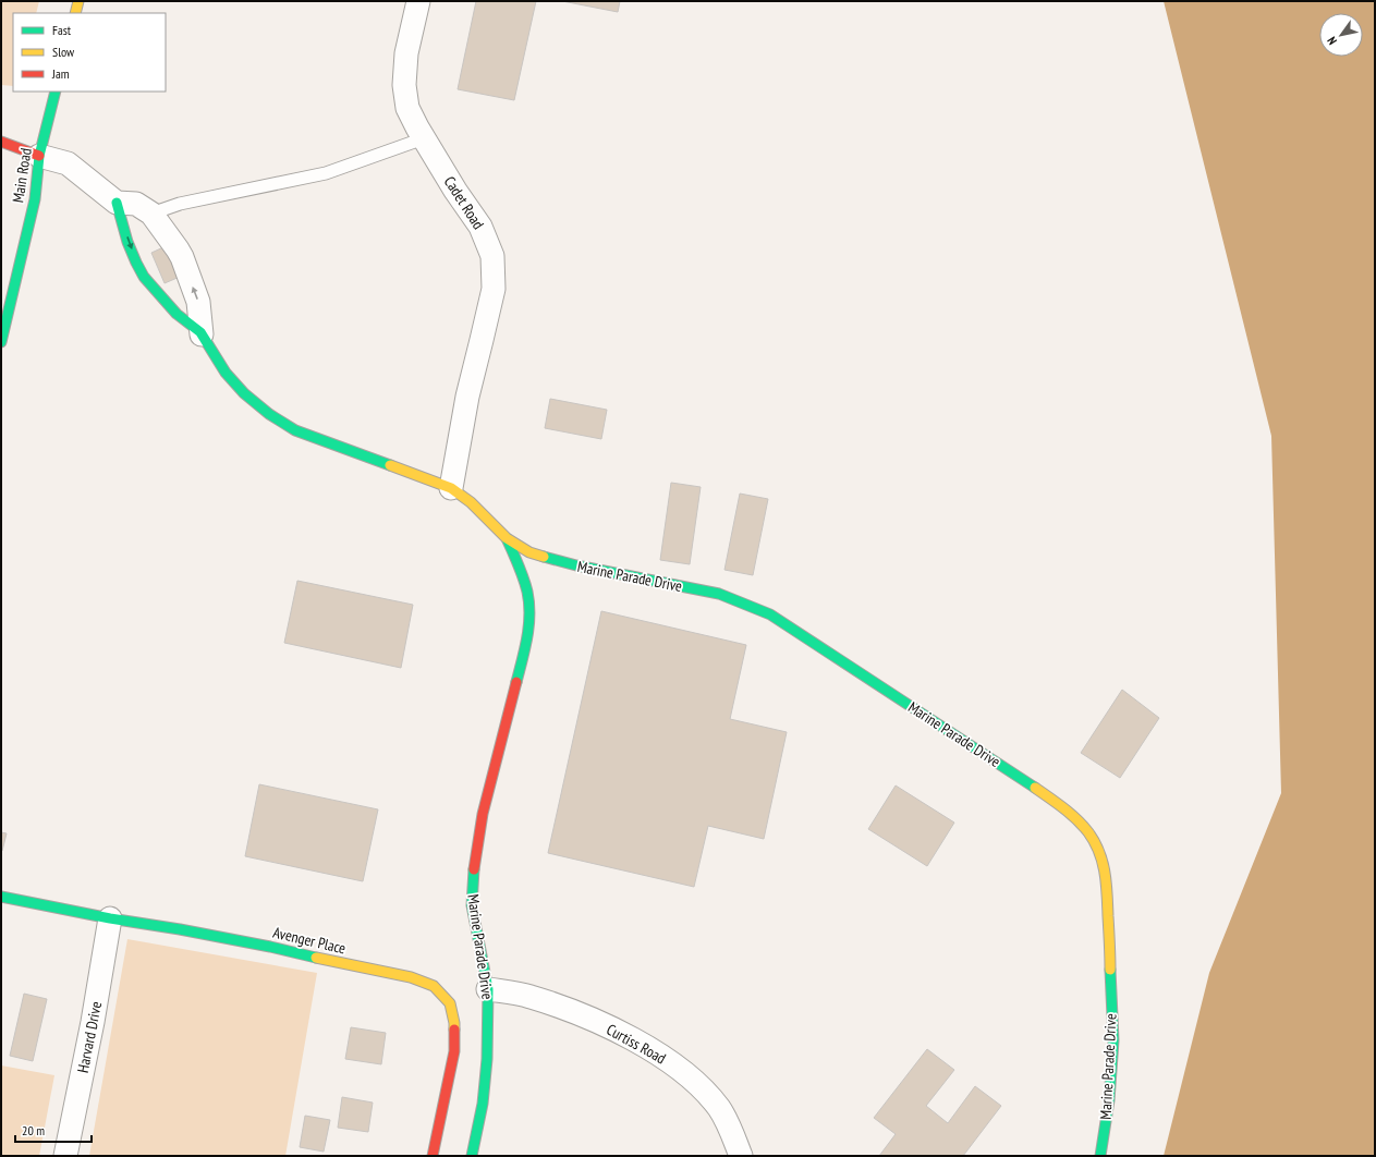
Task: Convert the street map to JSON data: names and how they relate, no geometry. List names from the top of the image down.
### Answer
{
  "streets": {
    "street": [
      "Main Road",
      "Cadet Road",
      "Marine Parade Drive",
      "Avenger Place",
      "Harvard Drive",
      "Curtiss Road"
    ]
  },
  "crossings": [
    ["Cadet Road", "Marine Parade Drive"],
    ["Marine Parade Drive", "Curtiss Road"],
    ["Avenger Place", "Harvard Drive"]
  ],
  "legend": ["Fast", "Slow", "Jam"],
  "scale_bar": "20 m",
  "north": "bottom left"
}
